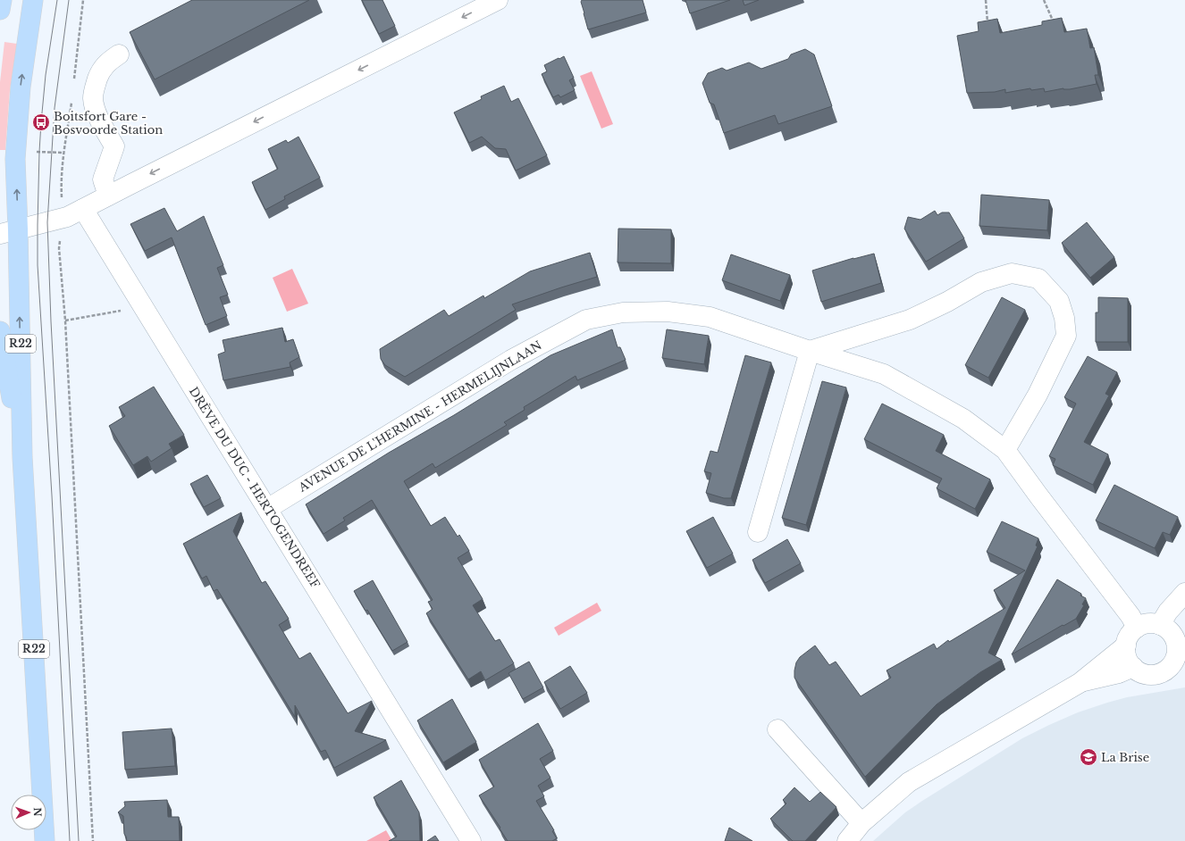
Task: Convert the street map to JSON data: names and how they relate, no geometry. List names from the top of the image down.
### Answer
{
  "streets": {
    "main road": ["R22"],
    "street": ["AVENUE DE L'HERMINE - HERMELIJNLAAN", "DRÈVE DU DUC - HERTOGENDREEF"]
  },
  "crossings": [
    ["AVENUE DE L'HERMINE - HERMELIJNLAAN", "DRÈVE DU DUC - HERTOGENDREEF"]
  ],
  "places": {
    "bus stop": ["Boitsfort Gare - Bosvoorde Station"],
    "school or university": ["La Brise"]
  },
  "north": "right"
}
